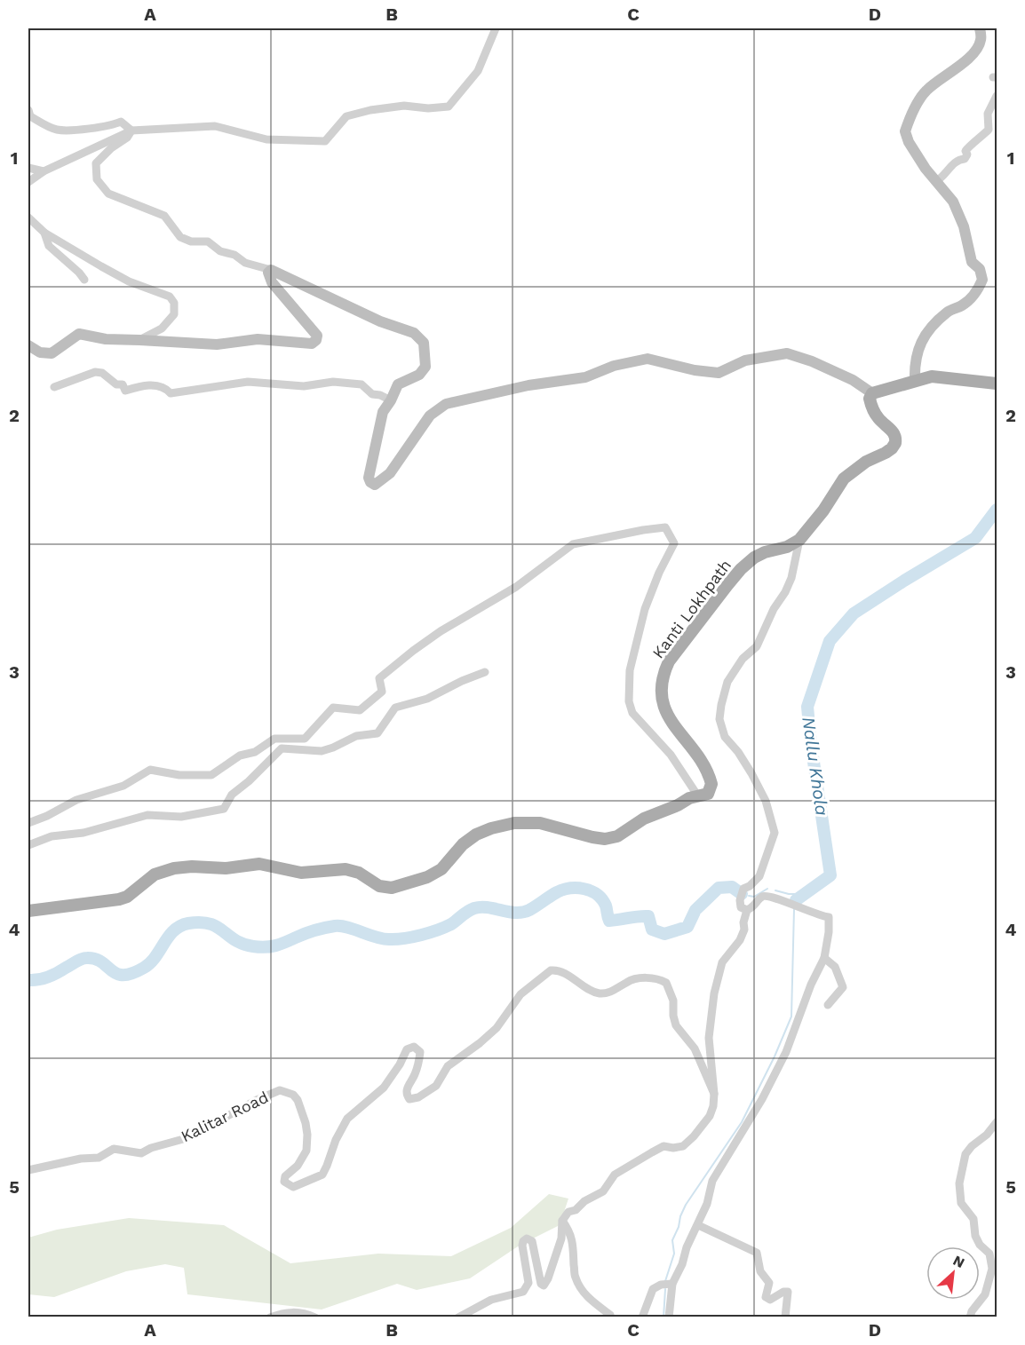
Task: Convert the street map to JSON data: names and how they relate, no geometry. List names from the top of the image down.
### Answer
{
  "streets": {
    "main road": ["Kanti Lokhpath"],
    "street": ["Kalitar Road"]
  },
  "water": ["Nallu Khola"],
  "north": "top right",
  "grid": {
    "columns": [
      "A",
      "B",
      "C",
      "D"
    ],
    "rows": [
      "1",
      "2",
      "3",
      "4",
      "5"
    ]
  }
}
